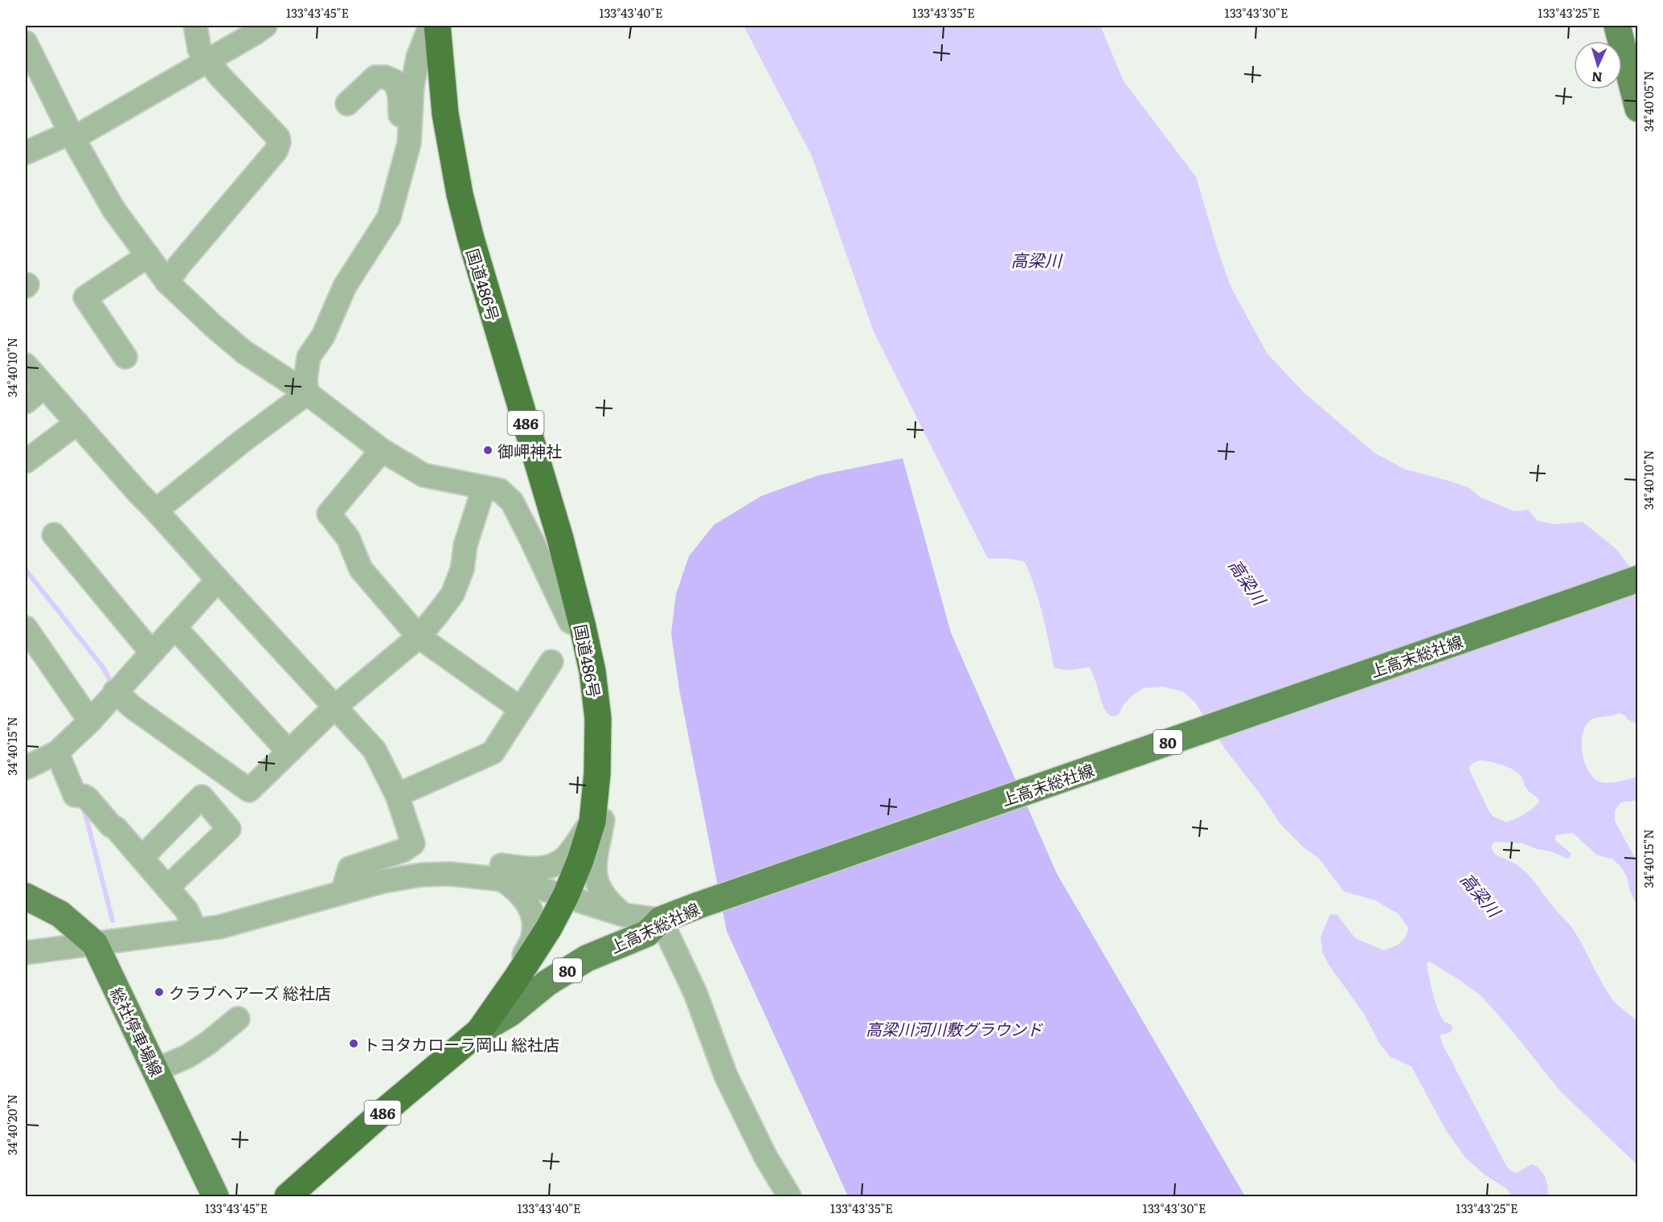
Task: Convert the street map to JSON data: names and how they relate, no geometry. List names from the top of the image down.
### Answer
{
  "streets": {
    "highway": ["国道486号", "486"],
    "main road": ["上高末総社線", "80", "総社停車場線"]
  },
  "crossings": [
    ["国道486号", "上高末総社線"]
  ],
  "water": ["高梁川"],
  "parks": ["高梁川河川敷グラウンド"],
  "places": ["御岬神社", "クラブヘアーズ 総社店", "トヨタカローラ岡山 総社店"],
  "north": "bottom",
  "coordinates": [
    "133°43'45\"E",
    "133°43'40\"E",
    "133°43'35\"E",
    "133°43'30\"E",
    "133°43'25\"E",
    "34°40'05\"N",
    "34°40'10\"N",
    "34°40'15\"N",
    "34°40'20\"N"
  ]
}
